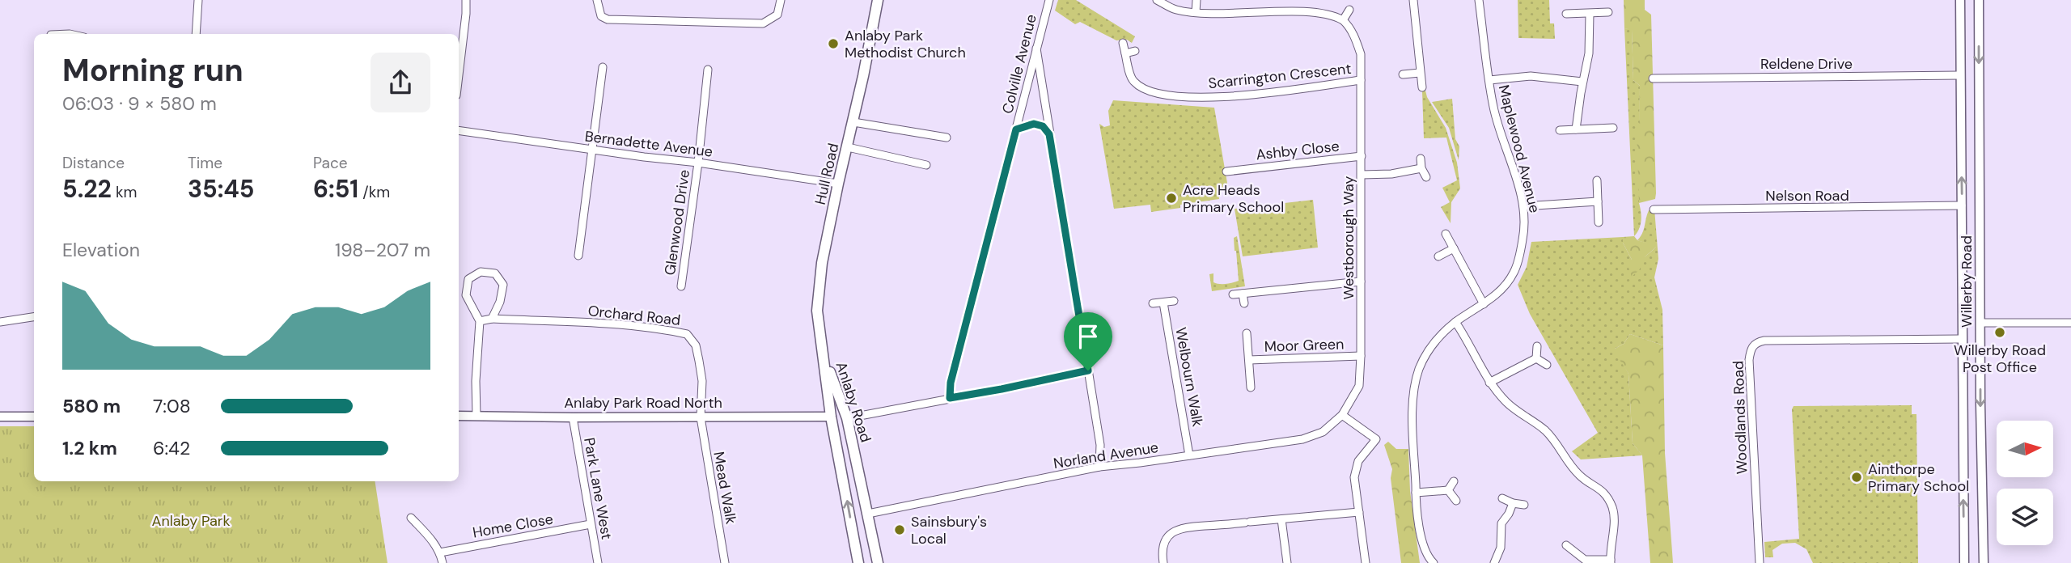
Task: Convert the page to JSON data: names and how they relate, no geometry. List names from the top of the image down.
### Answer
{
  "streets": {
    "main road": ["Hull Road", "Anlaby Road"],
    "street": [
      "Colville Avenue",
      "Reldene Drive",
      "Scarrington Crescent",
      "Bernadette Avenue",
      "Maplewood Avenue",
      "Ashby Close",
      "Nelson Road",
      "Glenwood Drive",
      "Westborough Way",
      "Willerby Road",
      "Orchard Road",
      "Moor Green",
      "Welbourn Walk",
      "Anlaby Park Road North",
      "Woodlands Road",
      "Norland Avenue",
      "Mead Walk",
      "Park Lane West",
      "Home Close"
    ]
  },
  "crossings": [
    ["Reldene Drive", "Willerby Road"],
    ["Scarrington Crescent", "Westborough Way"],
    ["Bernadette Avenue", "Hull Road"],
    ["Bernadette Avenue", "Glenwood Drive"],
    ["Ashby Close", "Westborough Way"],
    ["Hull Road", "Anlaby Road"],
    ["Nelson Road", "Willerby Road"],
    ["Westborough Way", "Moor Green"],
    ["Westborough Way", "Norland Avenue"],
    ["Willerby Road", "Woodlands Road"],
    ["Orchard Road", "Anlaby Park Road North"],
    ["Orchard Road", "Mead Walk"],
    ["Welbourn Walk", "Norland Avenue"],
    ["Anlaby Road", "Anlaby Park Road North"],
    ["Anlaby Road", "Norland Avenue"],
    ["Anlaby Park Road North", "Mead Walk"],
    ["Anlaby Park Road North", "Park Lane West"],
    ["Park Lane West", "Home Close"]
  ],
  "parks": ["Anlaby Park"],
  "places": [
    "Anlaby Park Methodist Church",
    "Acre Heads Primary School",
    "Willerby Road Post Office",
    "Ainthorpe Primary School",
    "Sainsbury's Local"
  ],
  "north": "right",
  "page": {
    "heading": ["Morning run", "06:03 · 9 × 580 m"],
    "stats": [
      ["Distance", "5.22 km"],
      ["Time", "35:45"],
      ["Pace", "6:51 /km"]
    ],
    "chart": ["Elevation", "198–207 m"],
    "list": [
      {
        "name": "580 m",
        "note": "7:08"
      },
      {
        "name": "1.2 km",
        "note": "6:42"
      }
    ]
  }
}
